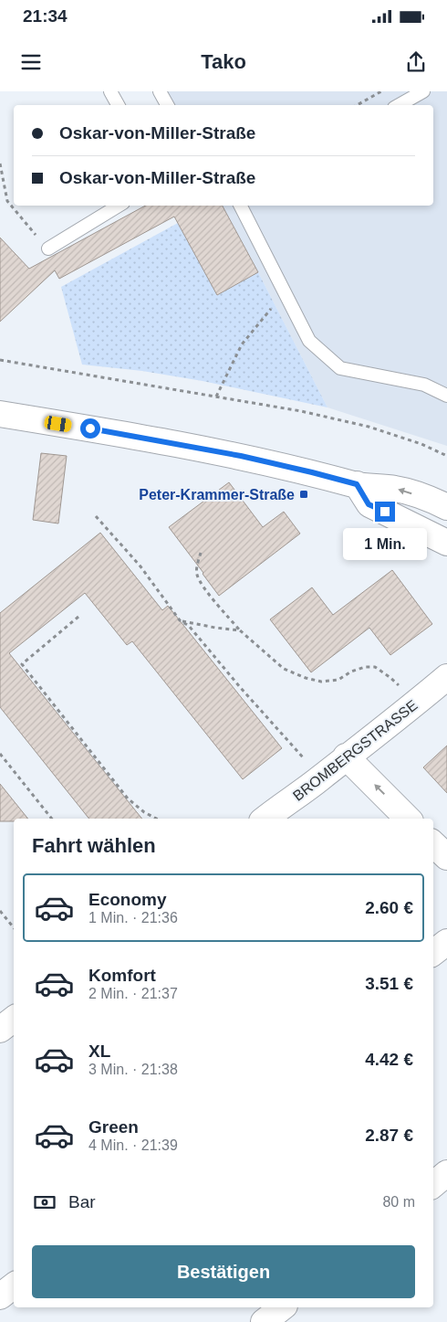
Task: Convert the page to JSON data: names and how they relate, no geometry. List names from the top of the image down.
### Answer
{
  "streets": {
    "street": ["BROMBERGSTRASSE"]
  },
  "places": {
    "transit": ["Peter-Krammer-Straße"]
  },
  "page": {
    "status": "21:34",
    "header": "Tako",
    "banner": ["Oskar-von-Miller-Straße", "Oskar-von-Miller-Straße"],
    "bubble": "1 Min.",
    "heading": "Fahrt wählen",
    "list": [
      {
        "name": "Economy",
        "note": "1 Min. · 21:36",
        "value": "2.60 €"
      },
      {
        "name": "Komfort",
        "note": "2 Min. · 21:37",
        "value": "3.51 €"
      },
      {
        "name": "XL",
        "note": "3 Min. · 21:38",
        "value": "4.42 €"
      },
      {
        "name": "Green",
        "note": "4 Min. · 21:39",
        "value": "2.87 €"
      }
    ],
    "pay": ["Bar", "80 m"],
    "buttons": "Bestätigen"
  }
}
